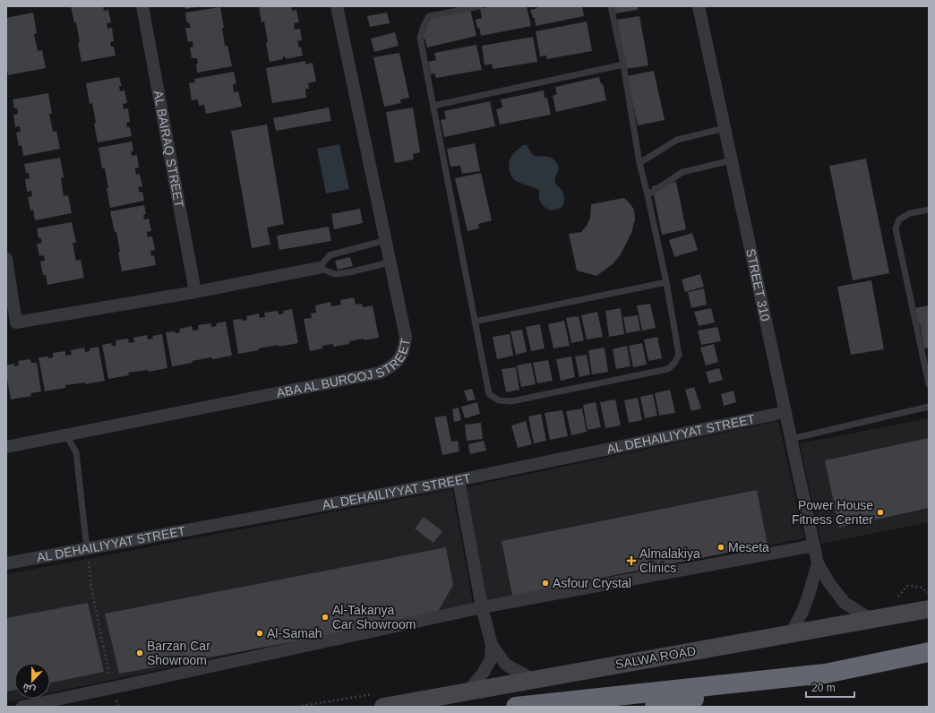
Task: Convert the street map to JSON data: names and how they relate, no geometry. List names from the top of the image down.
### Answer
{
  "streets": {
    "main road": ["SALWA ROAD"],
    "street": [
      "AL BAIRAQ STREET",
      "STREET 310",
      "ABA AL BUROOJ STREET",
      "AL DEHAILIYYAT STREET"
    ]
  },
  "crossings": [
    ["STREET 310", "AL DEHAILIYYAT STREET"],
    ["STREET 310", "SALWA ROAD"]
  ],
  "places": {
    "other": [
      "Power House Fitness Center",
      "Meseta",
      "Asfour Crystal",
      "Al-Takanya Car Showroom",
      "Al-Samah",
      "Barzan Car Showroom"
    ],
    "health": ["Almalakiya Clinics"]
  },
  "scale_bar": "20 m",
  "north": "bottom"
}
